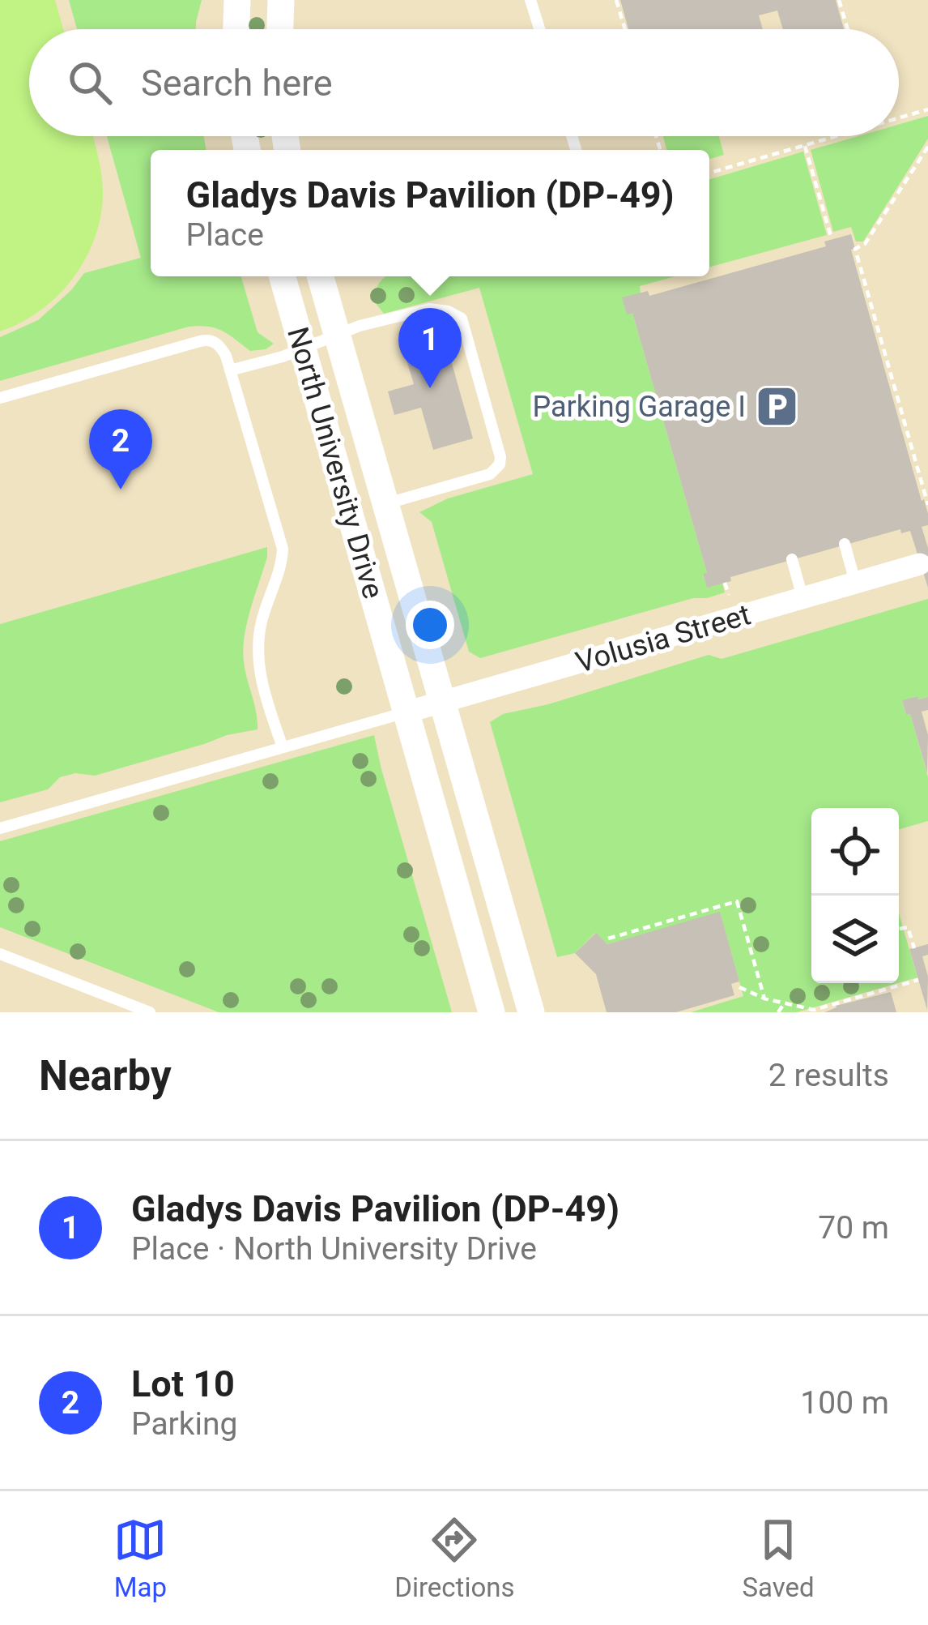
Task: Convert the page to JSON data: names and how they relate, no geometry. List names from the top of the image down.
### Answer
{
  "streets": {
    "street": ["North University Drive", "Volusia Street"]
  },
  "crossings": [
    ["North University Drive", "Volusia Street"]
  ],
  "places": {
    "parking": ["Parking Garage I"]
  },
  "page": {
    "search": "Search here",
    "popup": ["Gladys Davis Pavilion (DP-49)", "Place"],
    "pins": ["1", "2"],
    "heading": ["Nearby", "2 results"],
    "list": [
      {
        "mark": "1",
        "name": "Gladys Davis Pavilion (DP-49)",
        "note": "Place · North University Drive",
        "value": "70 m"
      },
      {
        "mark": "2",
        "name": "Lot 10",
        "note": "Parking",
        "value": "100 m"
      }
    ],
    "nav": ["Map", "Directions", "Saved"]
  }
}
